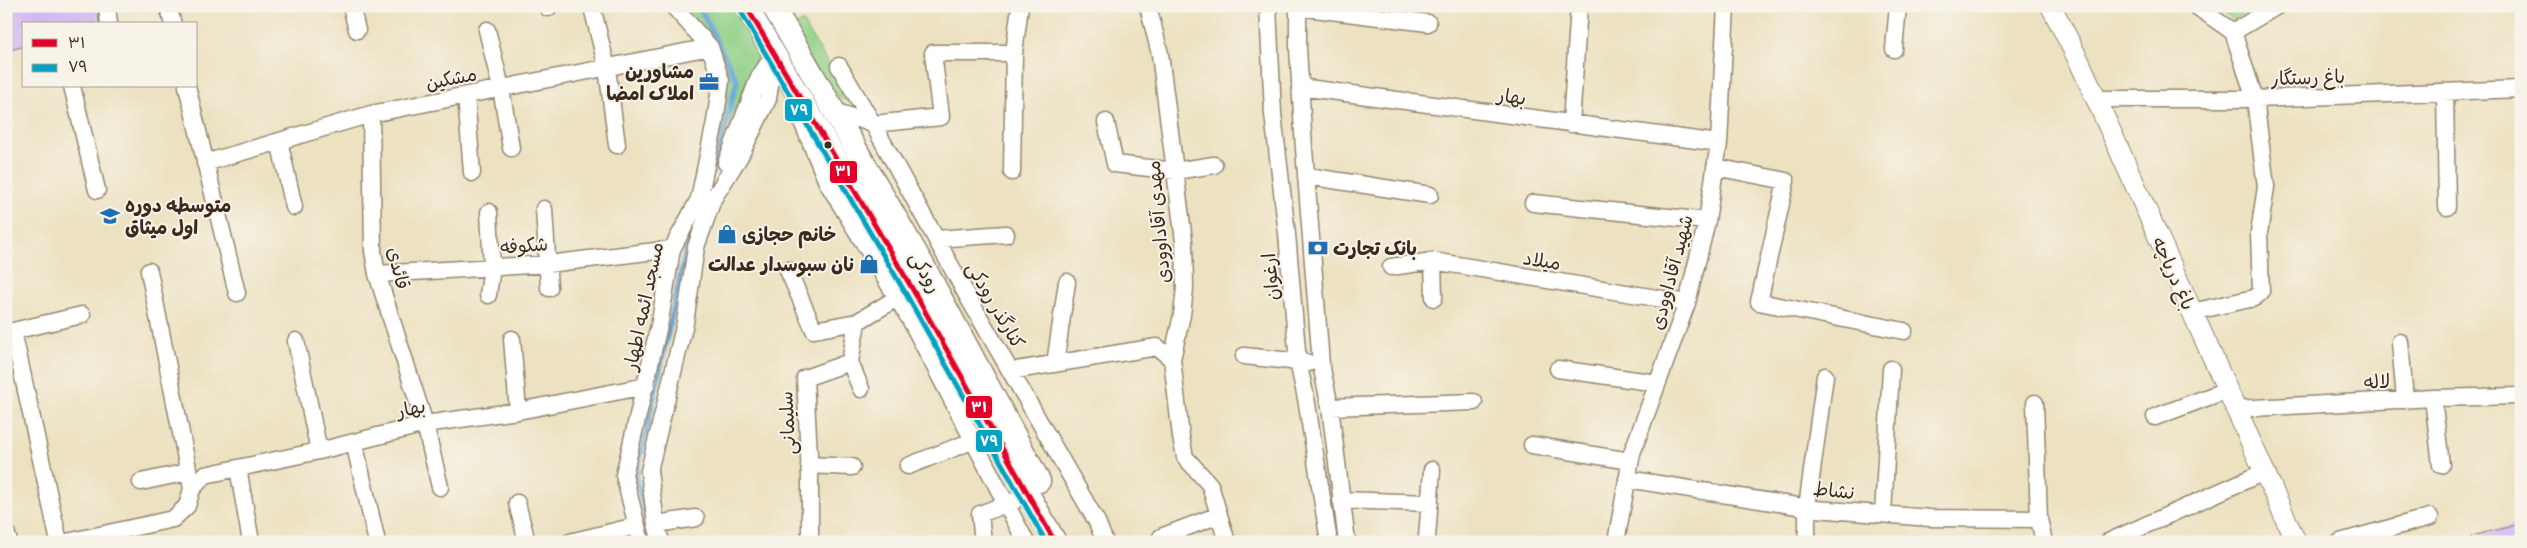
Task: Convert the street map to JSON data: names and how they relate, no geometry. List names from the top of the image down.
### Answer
{
  "streets": {
    "main road": ["رودکی"],
    "street": [
      "باغ رستگار",
      "مشکین",
      "بهار",
      "مهدی آقاداوودی",
      "شکوفه",
      "میلاد",
      "قائدی",
      "شهید آقاداوودی",
      "باغ دریاچه",
      "ارغوان",
      "کنارگذر رودکی",
      "مسجد ائمه اطهار",
      "لاله",
      "سلیمانی",
      "نشاط"
    ]
  },
  "crossings": [
    ["باغ رستگار", "باغ دریاچه"],
    ["مشکین", "قائدی"],
    ["مشکین", "مسجد ائمه اطهار"],
    ["بهار", "قائدی"],
    ["بهار", "شهید آقاداوودی"],
    ["بهار", "مسجد ائمه اطهار"],
    ["شکوفه", "قائدی"],
    ["شکوفه", "مسجد ائمه اطهار"],
    ["میلاد", "شهید آقاداوودی"],
    ["رودکی", "مسجد ائمه اطهار"],
    ["شهید آقاداوودی", "نشاط"],
    ["باغ دریاچه", "لاله"]
  ],
  "places": {
    "office": ["مشاورین املاک امضا"],
    "school or university": ["متوسطه دوره اول میثاق"],
    "shop": ["خانم حجازی", "نان سبوسدار عدالت"],
    "bank": ["بانک تجارت"]
  },
  "lines": ["transit line ۳۱", "transit line ۷۹"],
  "legend": ["۳۱", "۷۹"]
}
